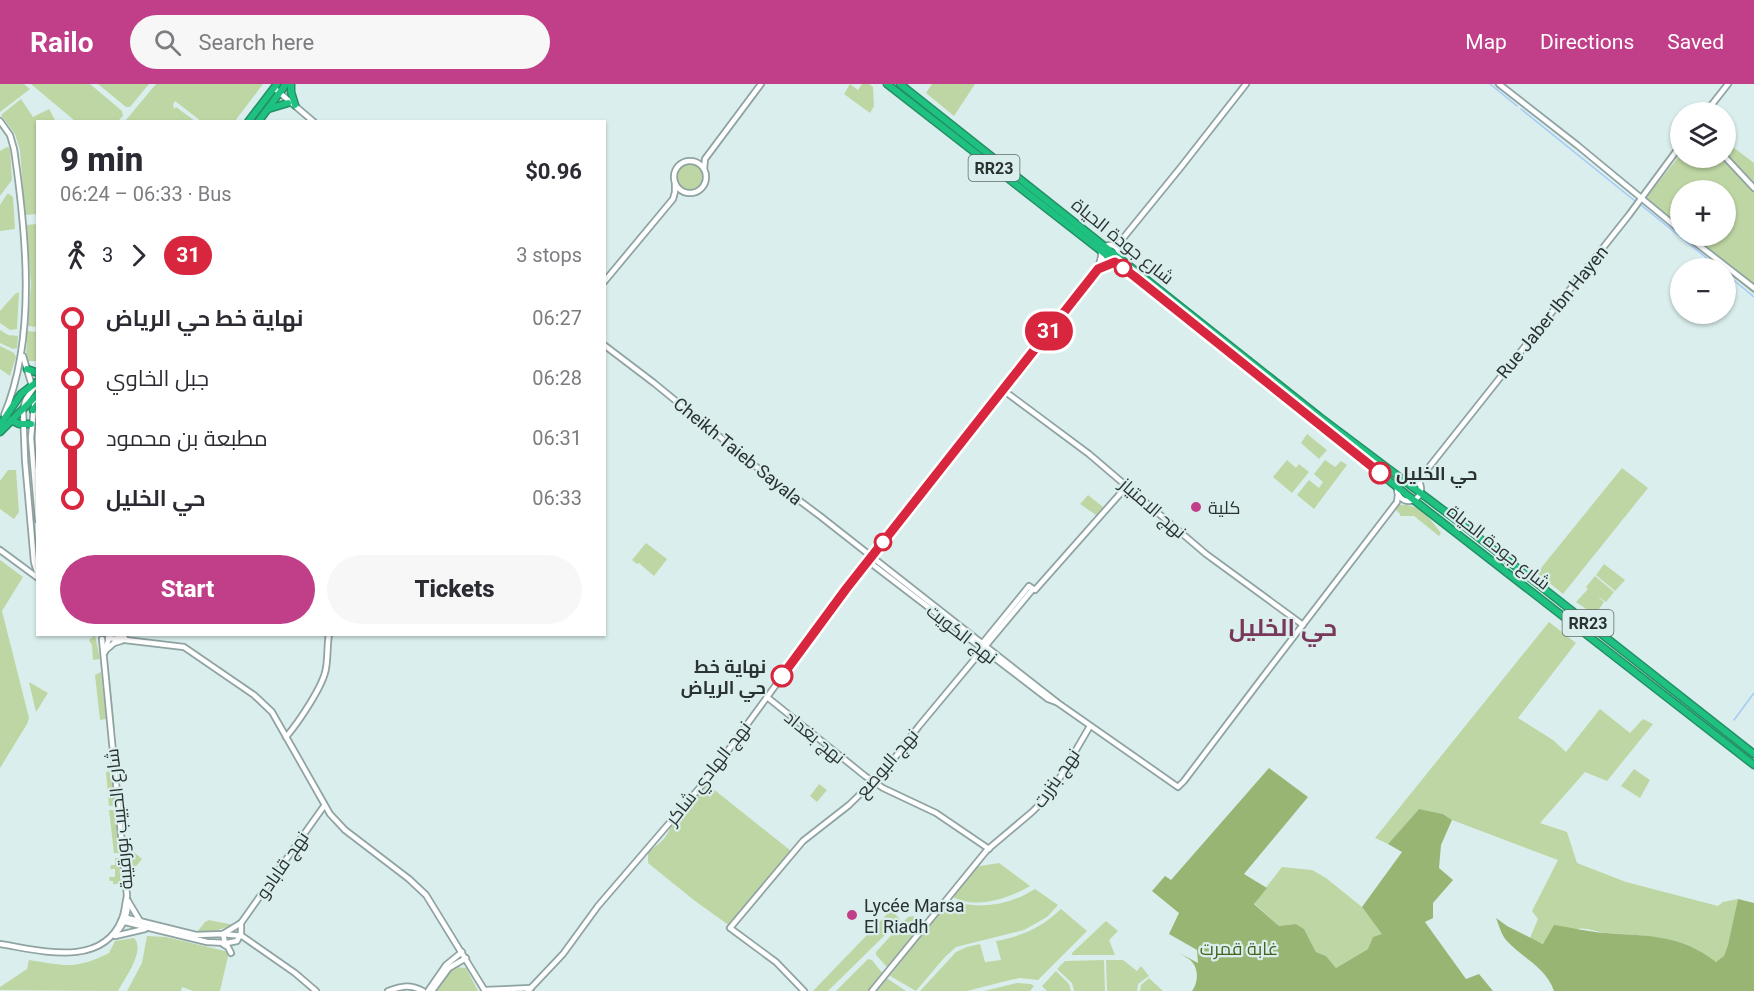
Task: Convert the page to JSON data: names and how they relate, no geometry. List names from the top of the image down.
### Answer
{
  "streets": {
    "highway": ["RR23", "شارع جودة الحياة"],
    "street": [
      "Rue Jaber Ibn Hayen",
      "Cheikh Taieb Sayala",
      "نهج الامتياز",
      "نهج الكويت",
      "نهج بغداد",
      "نهج البوصع",
      "نهج الهادي شاكر",
      "نهج بنزرت",
      "شارع الحبيب بورقيبة",
      "نهج قابادو"
    ]
  },
  "crossings": [
    ["Cheikh Taieb Sayala", "نهج الكويت"],
    ["Cheikh Taieb Sayala", "نهج الهادي شاكر"],
    ["نهج الامتياز", "نهج الكويت"],
    ["نهج الامتياز", "نهج البوصع"],
    ["نهج الامتياز", "نهج الهادي شاكر"],
    ["نهج الكويت", "نهج البوصع"],
    ["نهج الكويت", "نهج الهادي شاكر"],
    ["نهج الكويت", "نهج بنزرت"],
    ["نهج بغداد", "نهج البوصع"],
    ["نهج بغداد", "نهج الهادي شاكر"],
    ["نهج بغداد", "نهج بنزرت"]
  ],
  "districts": ["حي الخليل"],
  "parks": ["غابة قمرت"],
  "places": [
    "حي الخليل",
    "كلية",
    "نهاية خط حي الرياض",
    "Lycée Marsa El Riadh"
  ],
  "lines": ["bus line 31"],
  "page": {
    "header": "Railo",
    "search": "Search here",
    "nav": ["Map", "Directions", "Saved"],
    "on_map": "31",
    "map_buttons": ["+", "−"],
    "heading": ["9 min", "06:24 – 06:33 · Bus", "$0.96"],
    "legs": ["3", "31", "3 stops"],
    "list": [
      {
        "name": "نهاية خط حي الرياض",
        "value": "06:27"
      },
      {
        "name": "جبل الخاوي",
        "value": "06:28"
      },
      {
        "name": "مطبعة بن محمود",
        "value": "06:31"
      },
      {
        "name": "حي الخليل",
        "value": "06:33"
      }
    ],
    "buttons": ["Start", "Tickets"]
  }
}
